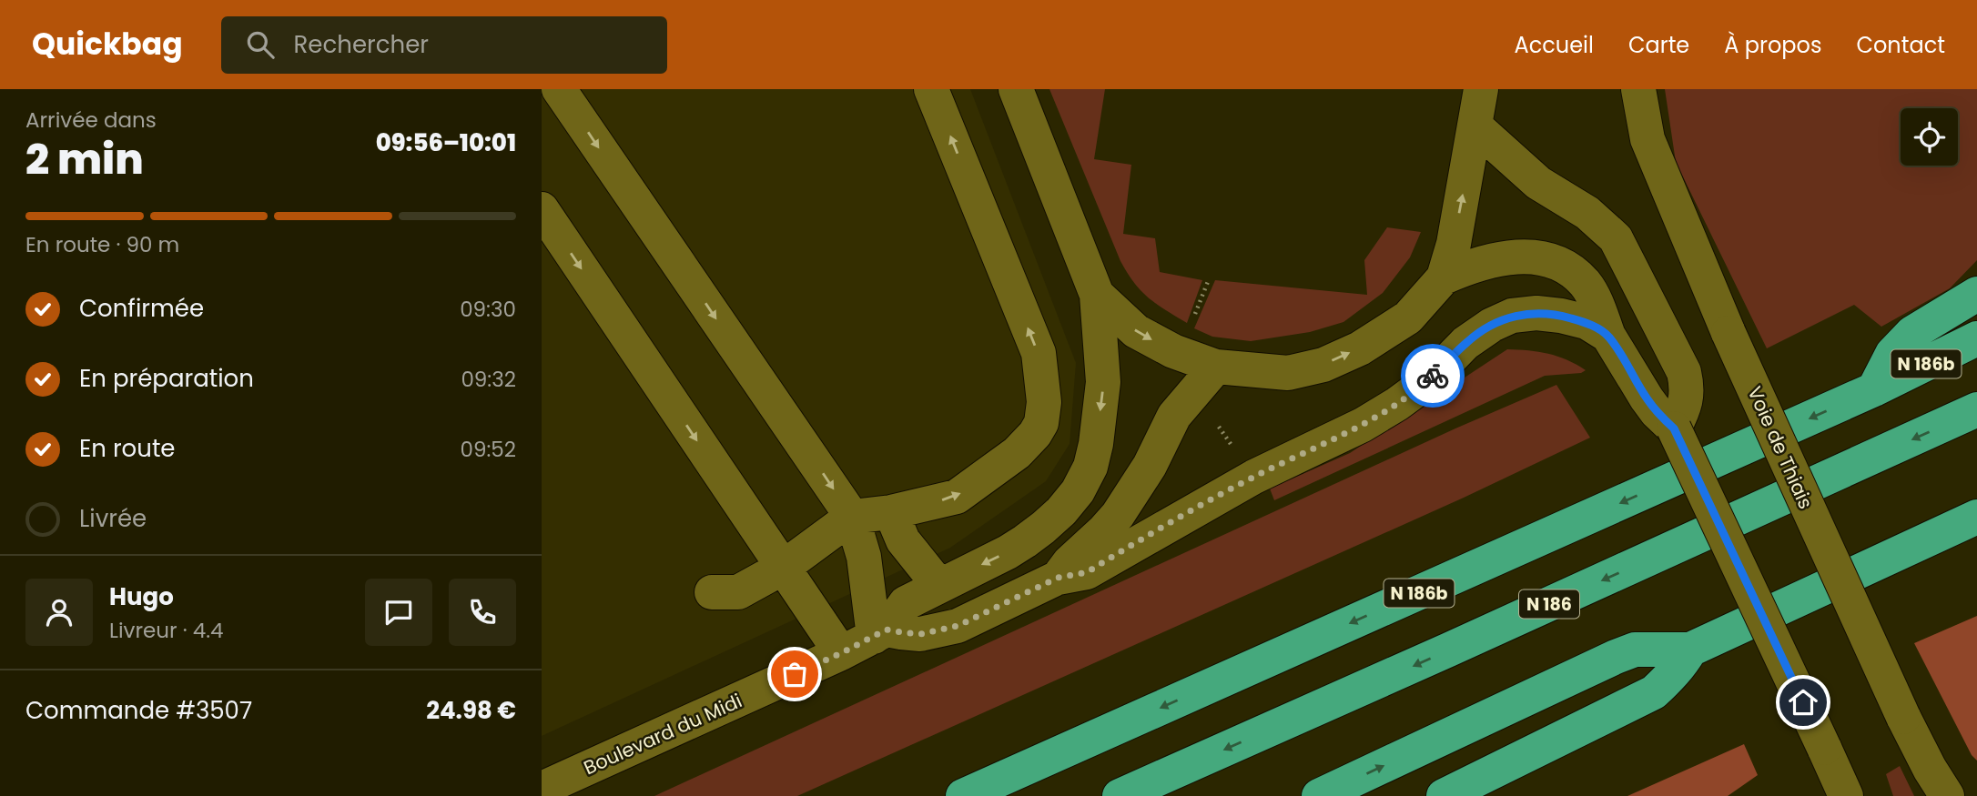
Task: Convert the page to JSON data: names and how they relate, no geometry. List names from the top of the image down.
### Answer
{
  "streets": {
    "highway": ["N 186b", "N 186"],
    "street": ["Voie de Thiais", "Boulevard du Midi"]
  },
  "page": {
    "header": "Quickbag",
    "search": "Rechercher",
    "nav": [
      "Accueil",
      "Carte",
      "À propos",
      "Contact"
    ],
    "heading": ["2 min", "Arrivée dans", "09:56–10:01"],
    "panel": [
      "Hugo",
      "Livreur · 4.4",
      "Commande #3507",
      "24.98 €"
    ],
    "bar": "En route · 90 m",
    "list": [
      ["Confirmée", "09:30"],
      ["En préparation", "09:32"],
      ["En route", "09:52"],
      "Livrée"
    ]
  }
}
